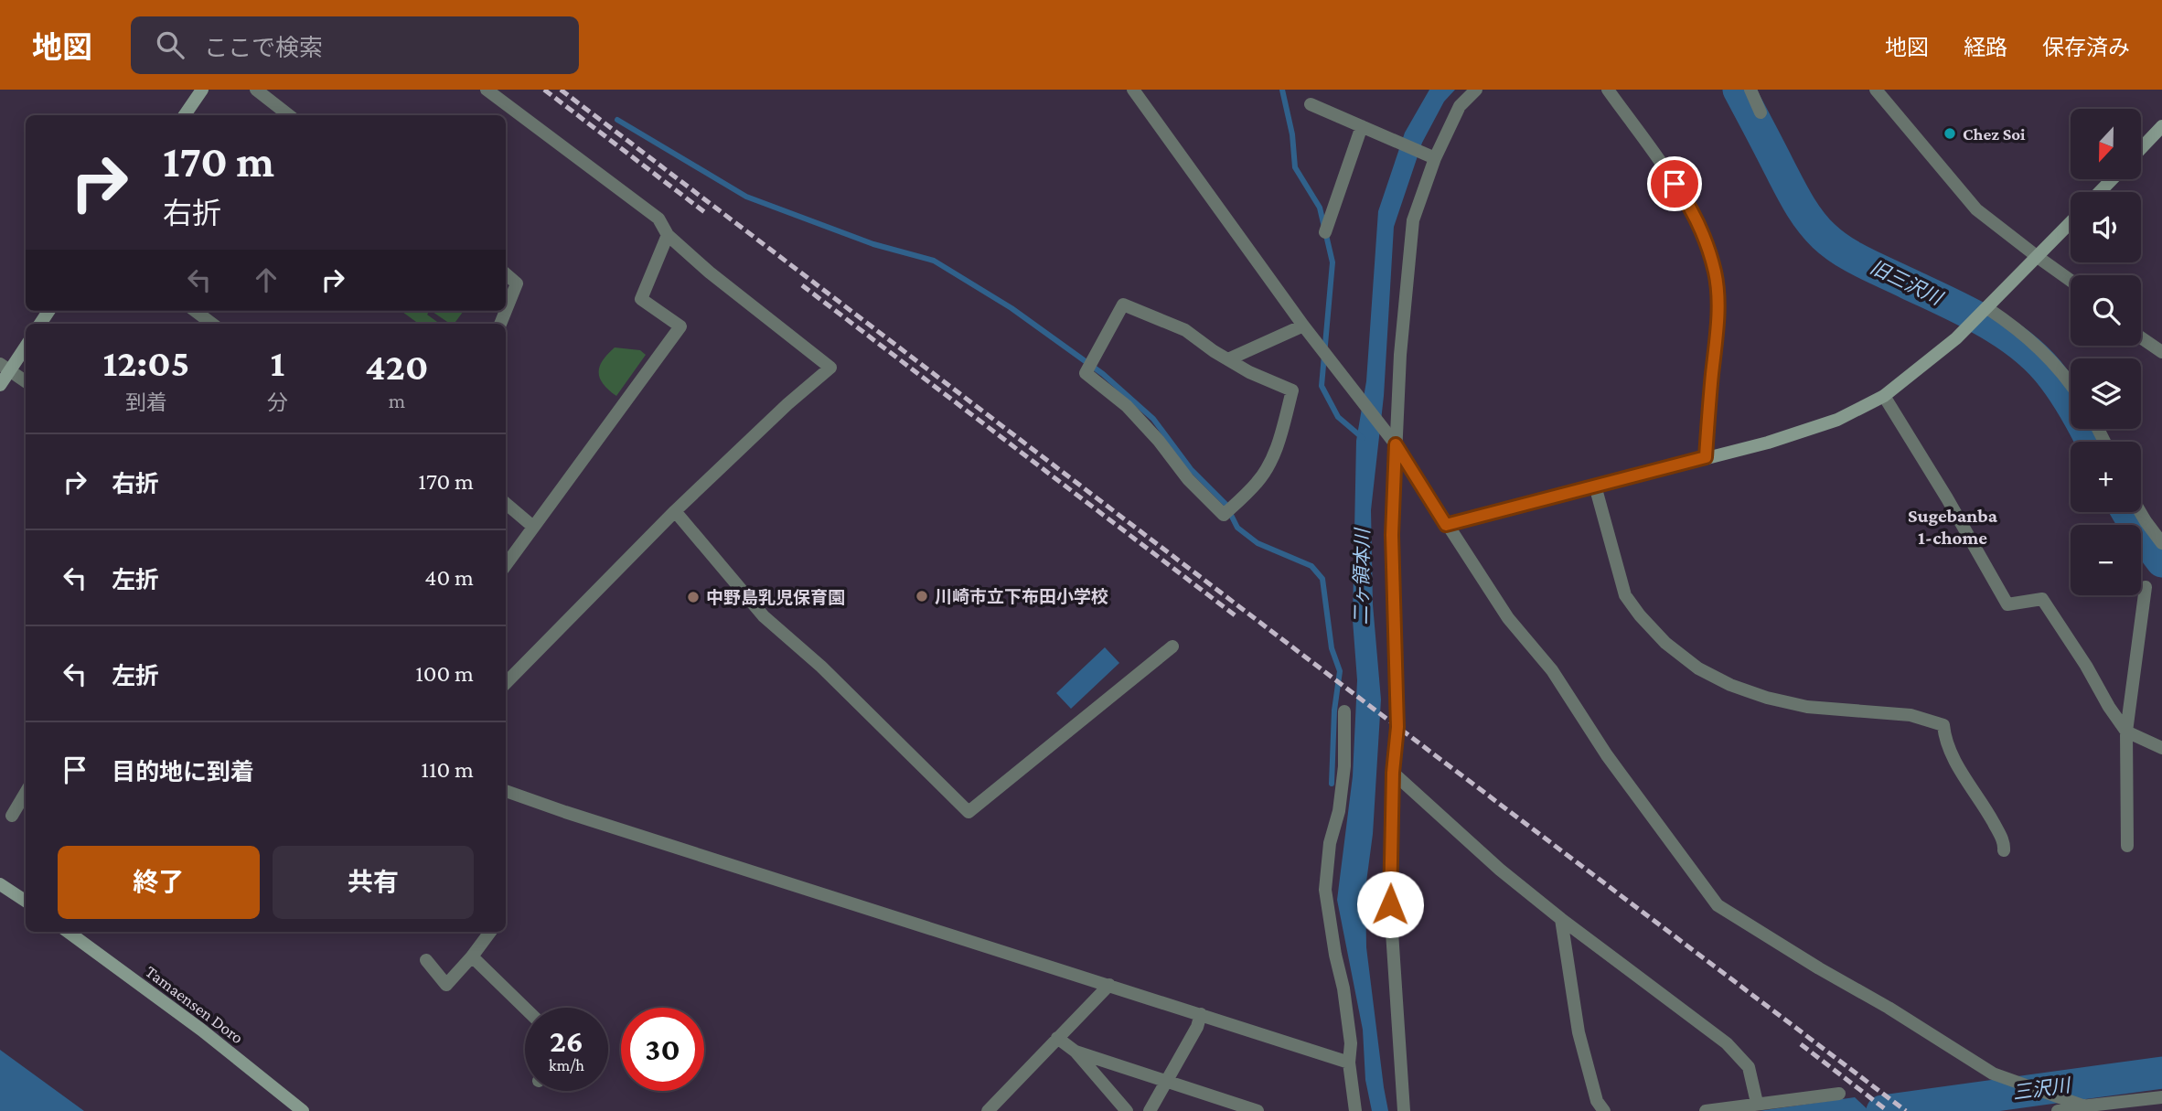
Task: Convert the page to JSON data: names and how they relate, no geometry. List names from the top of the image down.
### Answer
{
  "streets": {
    "street": ["Tamaensen Doro"]
  },
  "districts": ["Sugebanba 1-chome"],
  "water": ["旧三沢川", "二ヶ領本川", "三沢川"],
  "places": ["Chez Soi", "川崎市立下布田小学校", "中野島乳児保育園"],
  "north": "bottom",
  "page": {
    "header": "地図",
    "search": "ここで検索",
    "nav": ["地図", "経路", "保存済み"],
    "map_buttons": ["+", "−"],
    "turn": ["170 m", "右折"],
    "eta": [
      "12:05",
      "到着",
      "1",
      "分",
      "420",
      "m"
    ],
    "list": [
      {
        "name": "右折",
        "value": "170 m"
      },
      {
        "name": "左折",
        "value": "40 m"
      },
      {
        "name": "左折",
        "value": "100 m"
      },
      {
        "name": "目的地に到着",
        "value": "110 m"
      }
    ],
    "buttons": ["終了", "共有"],
    "speed": "26 km/h",
    "limit": "30"
  }
}
